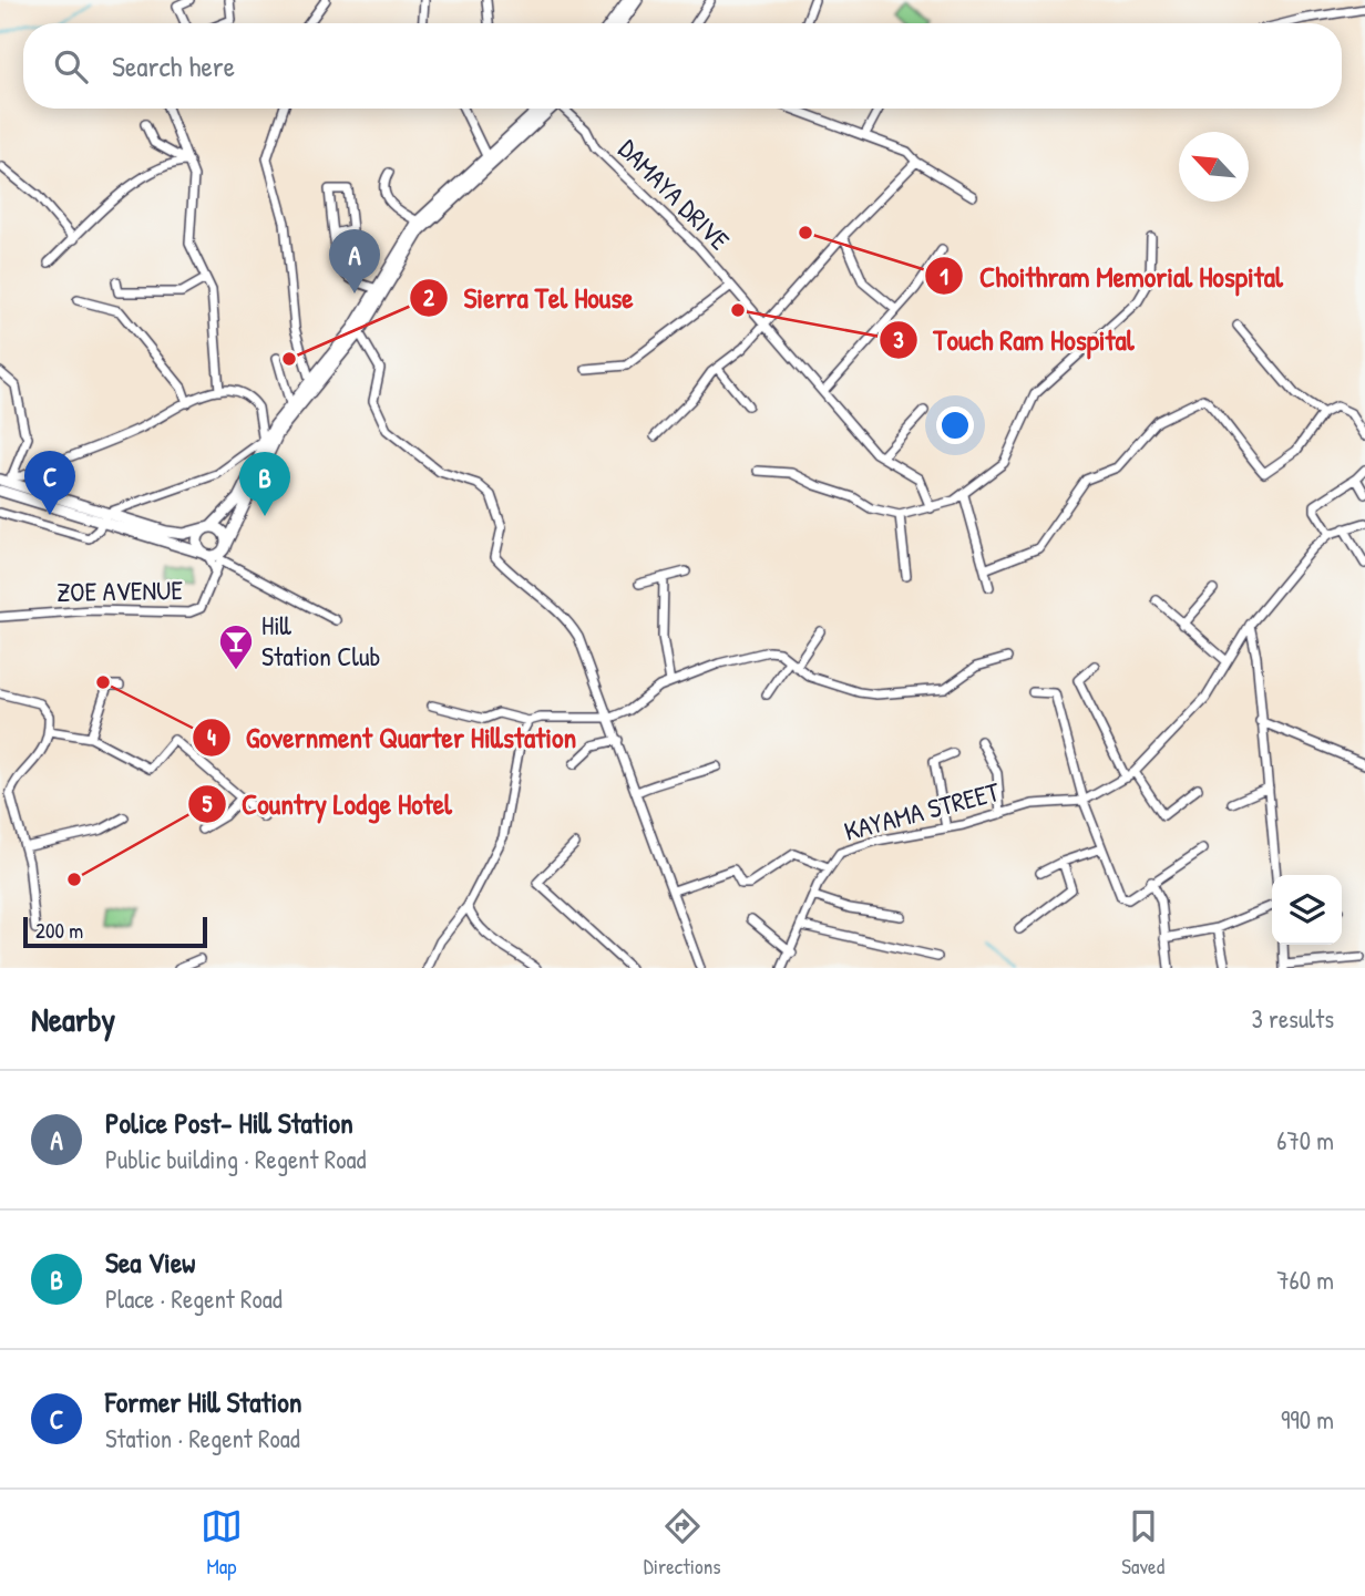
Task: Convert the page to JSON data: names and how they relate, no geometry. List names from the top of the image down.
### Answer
{
  "streets": {
    "street": ["DAMAYA DRIVE", "ZOE AVENUE", "KAYAMA STREET"]
  },
  "places": {
    "other": [
      "Choithram Memorial Hospital",
      "Touch Ram Hospital",
      "Sierra Tel House",
      "Government Quarter Hillstation",
      "Country Lodge Hotel"
    ],
    "bar": ["Hill Station Club"]
  },
  "scale_bar": "200 m",
  "north": "top left",
  "page": {
    "search": "Search here",
    "pins": ["A", "C", "B"],
    "scale": "200 m",
    "heading": ["Nearby", "3 results"],
    "list": [
      {
        "mark": "A",
        "name": "Police Post- Hill Station",
        "note": "Public building · Regent Road",
        "value": "670 m"
      },
      {
        "mark": "B",
        "name": "Sea View",
        "note": "Place · Regent Road",
        "value": "760 m"
      },
      {
        "mark": "C",
        "name": "Former Hill Station",
        "note": "Station · Regent Road",
        "value": "990 m"
      }
    ],
    "nav": ["Map", "Directions", "Saved"]
  }
}
